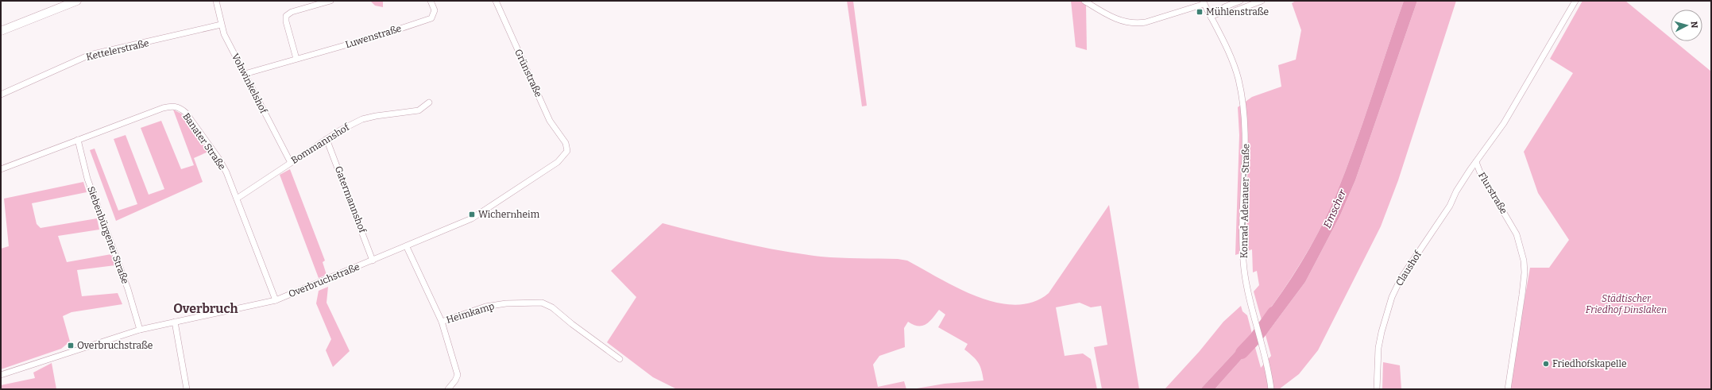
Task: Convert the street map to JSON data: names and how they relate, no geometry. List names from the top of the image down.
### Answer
{
  "streets": {
    "street": [
      "Luwenstraße",
      "Kettelerstraße",
      "Grünstraße",
      "Vohwinkelshof",
      "Banater Straße",
      "Bommannshof",
      "Flurstraße",
      "Gatermannshof",
      "Konrad-Adenauer-Straße",
      "Siebenbürgener Straße",
      "Claushof",
      "Overbruchstraße",
      "Heimkamp"
    ]
  },
  "crossings": [
    ["Luwenstraße", "Vohwinkelshof"],
    ["Kettelerstraße", "Vohwinkelshof"],
    ["Grünstraße", "Overbruchstraße"],
    ["Vohwinkelshof", "Bommannshof"],
    ["Banater Straße", "Bommannshof"],
    ["Banater Straße", "Siebenbürgener Straße"],
    ["Banater Straße", "Overbruchstraße"],
    ["Bommannshof", "Gatermannshof"],
    ["Flurstraße", "Claushof"],
    ["Gatermannshof", "Overbruchstraße"],
    ["Siebenbürgener Straße", "Overbruchstraße"],
    ["Overbruchstraße", "Heimkamp"]
  ],
  "districts": ["Overbruch"],
  "water": ["Emscher"],
  "parks": ["Städtischer Friedhof Dinslaken"],
  "places": {
    "transit": ["Mühlenstraße", "Wichernheim", "Overbruchstraße"],
    "other": ["Friedhofskapelle"]
  },
  "north": "right"
}
